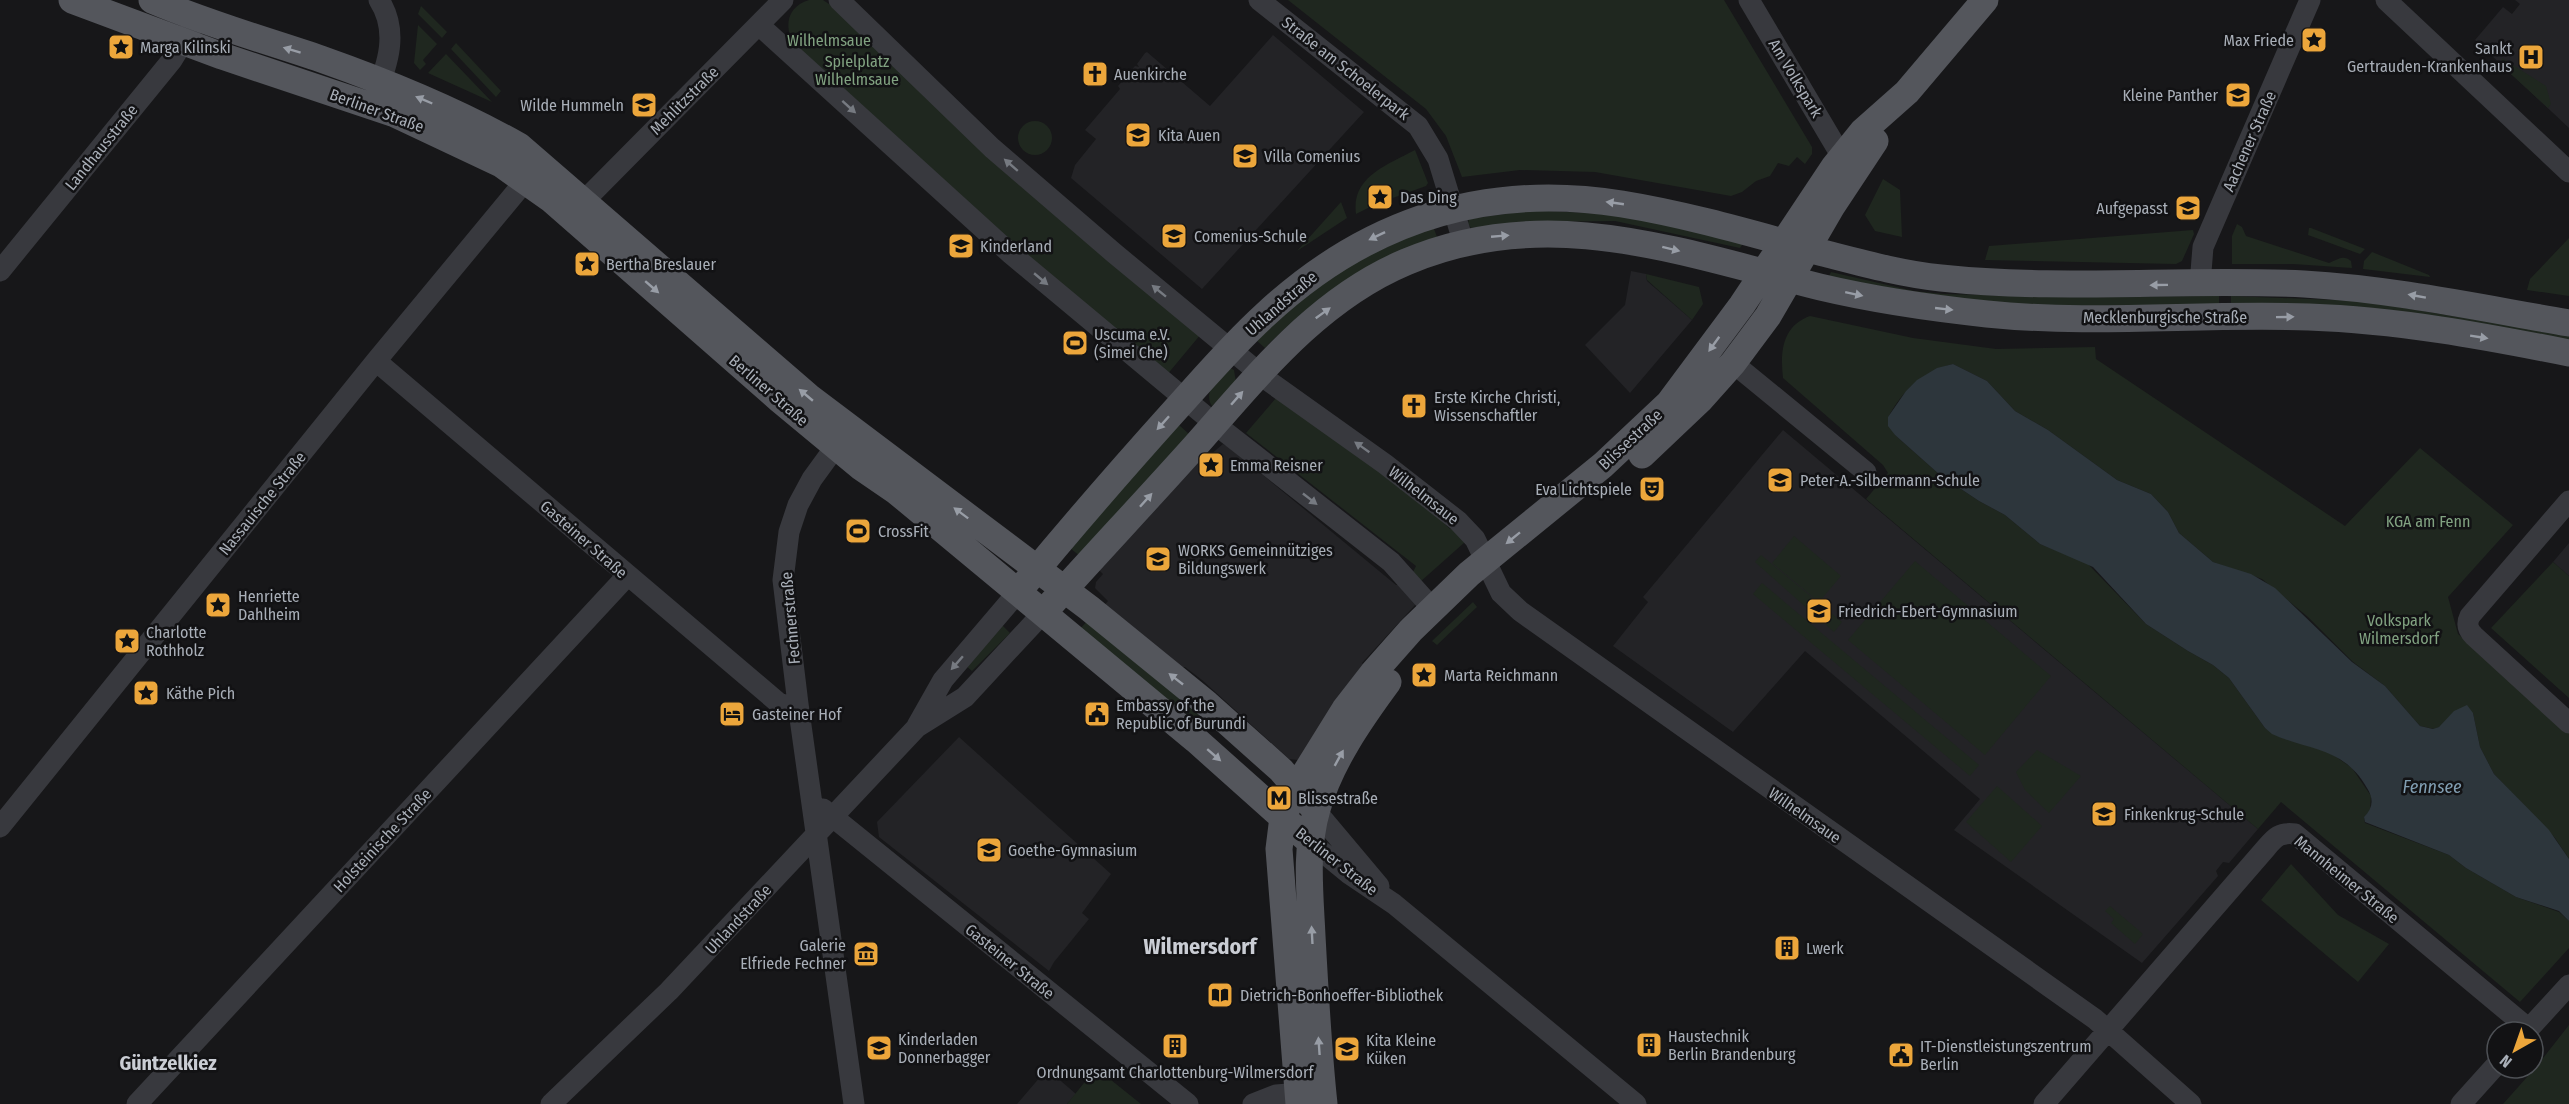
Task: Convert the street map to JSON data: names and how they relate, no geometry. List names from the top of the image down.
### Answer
{
  "streets": {
    "main road": [
      "Berliner Straße",
      "Uhlandstraße",
      "Mecklenburgische Straße",
      "Blissestraße"
    ],
    "street": [
      "Straße am Schoelerpark",
      "Am Volkspark",
      "Mehlitzstraße",
      "Aachener Straße",
      "Landhausstraße",
      "Wilhelmsaue",
      "Nassauische Straße",
      "Gasteiner Straße",
      "Fechnerstraße",
      "Holsteinische Straße",
      "Mannheimer Straße"
    ]
  },
  "crossings": [
    ["Straße am Schoelerpark", "Uhlandstraße"],
    ["Am Volkspark", "Blissestraße"],
    ["Mehlitzstraße", "Berliner Straße"],
    ["Berliner Straße", "Landhausstraße"],
    ["Berliner Straße", "Uhlandstraße"],
    ["Berliner Straße", "Blissestraße"],
    ["Berliner Straße", "Nassauische Straße"],
    ["Berliner Straße", "Fechnerstraße"],
    ["Aachener Straße", "Mecklenburgische Straße"],
    ["Uhlandstraße", "Mecklenburgische Straße"],
    ["Uhlandstraße", "Blissestraße"],
    ["Uhlandstraße", "Wilhelmsaue"],
    ["Uhlandstraße", "Gasteiner Straße"],
    ["Uhlandstraße", "Fechnerstraße"],
    ["Mecklenburgische Straße", "Blissestraße"],
    ["Blissestraße", "Wilhelmsaue"],
    ["Wilhelmsaue", "Mannheimer Straße"],
    ["Nassauische Straße", "Gasteiner Straße"],
    ["Gasteiner Straße", "Fechnerstraße"],
    ["Gasteiner Straße", "Holsteinische Straße"]
  ],
  "districts": ["Wilmersdorf", "Güntzelkiez"],
  "water": ["Fennsee"],
  "parks": [
    "Wilhelmsaue",
    "Spielplatz Wilhelmsaue",
    "KGA am Fenn",
    "Volkspark Wilmersdorf"
  ],
  "places": {
    "place": [
      "Max Friede",
      "Marga Kilinski",
      "Das Ding",
      "Bertha Breslauer",
      "Emma Reisner",
      "Henriette Dahlheim",
      "Charlotte Rothholz",
      "Marta Reichmann",
      "Käthe Pich"
    ],
    "hospital": ["Sankt Gertrauden-Krankenhaus"],
    "church": ["Auenkirche", "Erste Kirche Christi, Wissenschaftler"],
    "school or university": [
      "Kleine Panther",
      "Wilde Hummeln",
      "Kita Auen",
      "Villa Comenius",
      "Aufgepasst",
      "Comenius-Schule",
      "Kinderland",
      "Peter-A.-Silbermann-Schule",
      "WORKS Gemeinnütziges Bildungswerk",
      "Friedrich-Ebert-Gymnasium",
      "Finkenkrug-Schule",
      "Goethe-Gymnasium",
      "Kinderladen Donnerbagger",
      "Kita Kleine Küken"
    ],
    "sports": ["Uscuma e.V. (Simei Che)", "CrossFit"],
    "theatre": ["Eva Lichtspiele"],
    "hotel": ["Gasteiner Hof"],
    "public building": ["Embassy of the Republic of Burundi", "IT-Dienstleistungszentrum Berlin"],
    "metro station": ["Blissestraße"],
    "building": ["Lwerk", "Haustechnik Berlin Brandenburg", "Ordnungsamt Charlottenburg-Wilmersdorf"],
    "museum": ["Galerie Elfriede Fechner"],
    "library": ["Dietrich-Bonhoeffer-Bibliothek"]
  },
  "north": "bottom left"
}
